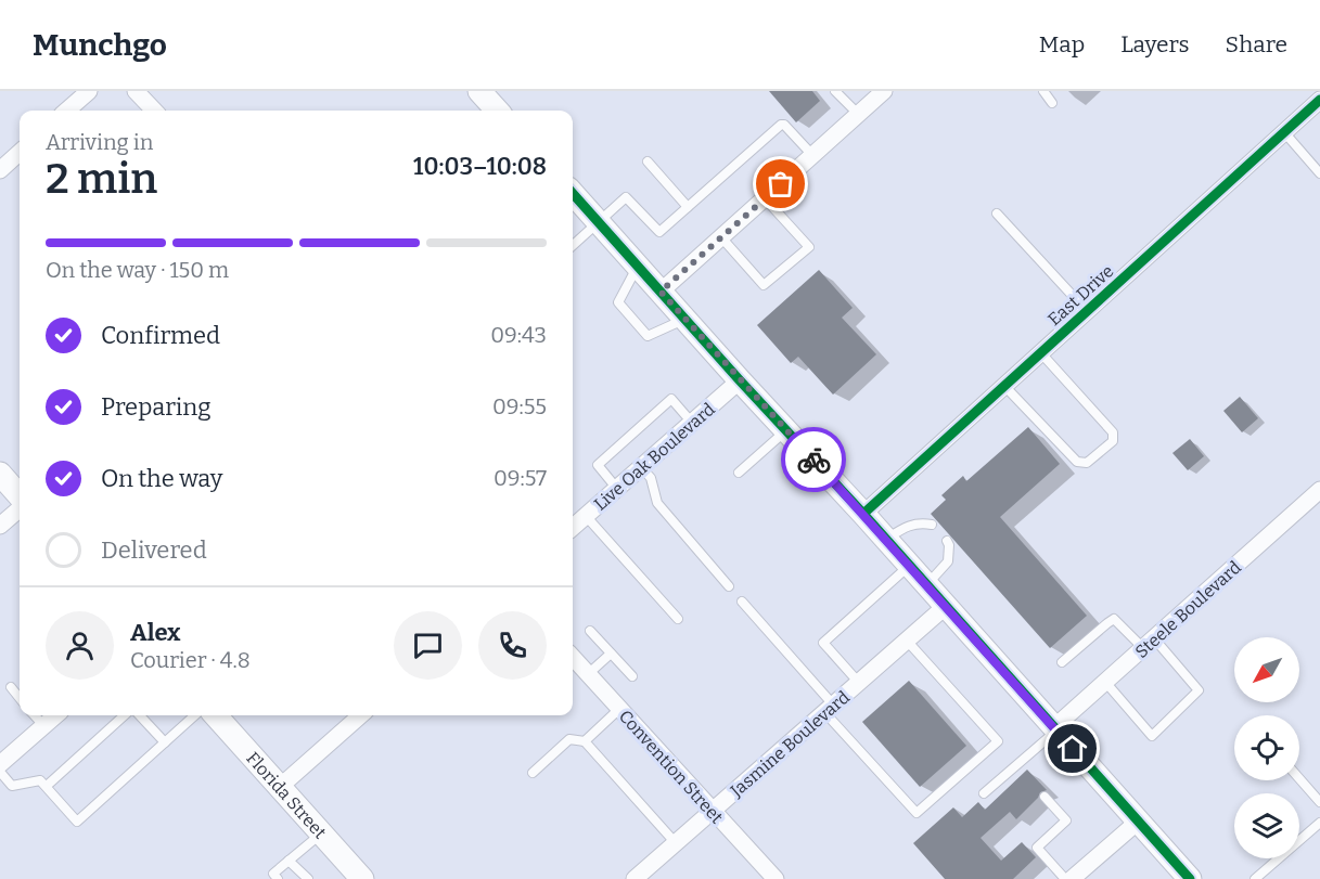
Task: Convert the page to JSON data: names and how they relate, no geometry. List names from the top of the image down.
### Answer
{
  "streets": {
    "street": [
      "East Drive",
      "Live Oak Boulevard",
      "Steele Boulevard",
      "Jasmine Boulevard",
      "Convention Street",
      "Florida Street"
    ]
  },
  "crossings": [
    ["Jasmine Boulevard", "Convention Street"]
  ],
  "north": "bottom left",
  "page": {
    "header": "Munchgo",
    "nav": ["Map", "Layers", "Share"],
    "heading": ["2 min", "Arriving in", "10:03–10:08"],
    "panel": ["Alex", "Courier · 4.8"],
    "bar": "On the way · 150 m",
    "list": [
      ["Confirmed", "09:43"],
      ["Preparing", "09:55"],
      ["On the way", "09:57"],
      "Delivered"
    ]
  }
}
